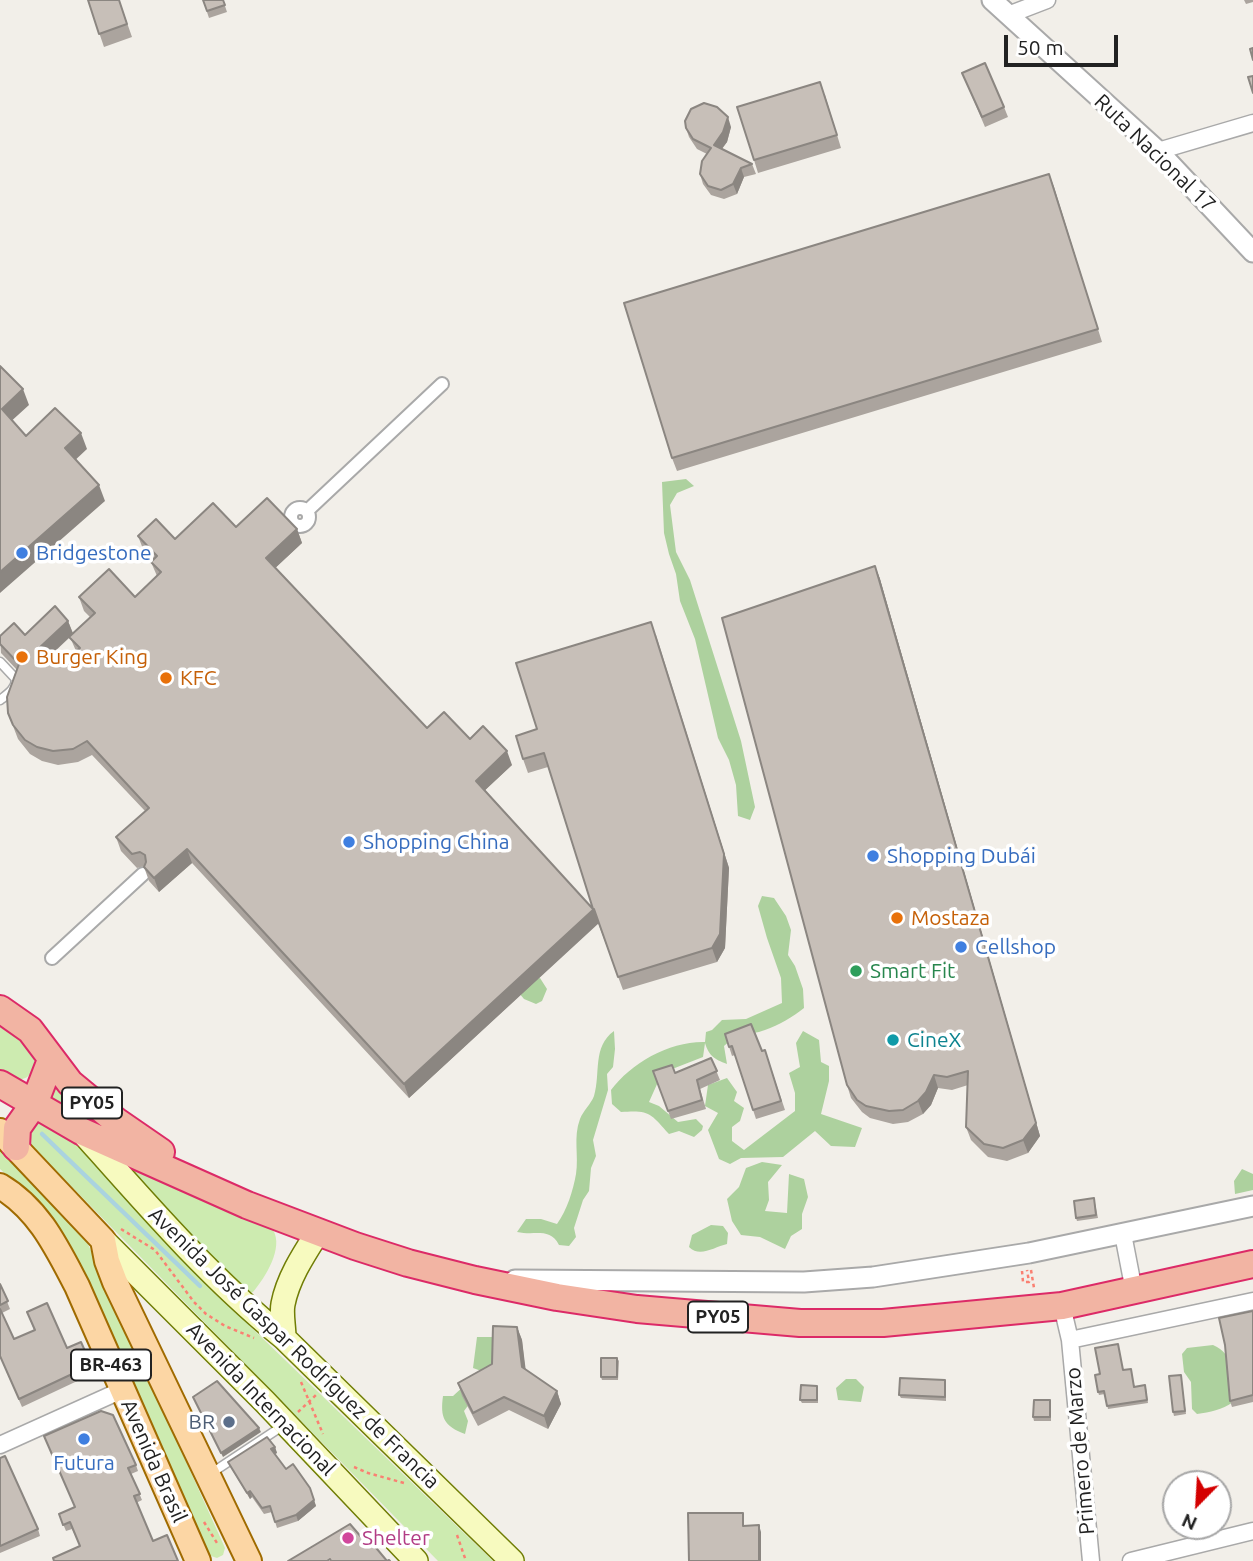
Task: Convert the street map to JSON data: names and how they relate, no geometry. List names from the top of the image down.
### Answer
{
  "streets": {
    "highway": ["PY05"],
    "main road": [
      "Avenida José Gaspar Rodríguez de Francia",
      "BR-463",
      "Avenida Internacional",
      "Avenida Brasil"
    ],
    "street": ["Ruta Nacional 17", "Primero de Marzo"]
  },
  "crossings": [
    ["PY05", "Avenida José Gaspar Rodríguez de Francia"],
    ["PY05", "Primero de Marzo"],
    ["BR-463", "Avenida Internacional"],
    ["BR-463", "Avenida Brasil"],
    ["Avenida Internacional", "Avenida Brasil"]
  ],
  "places": [
    "Bridgestone",
    "Burger King",
    "KFC",
    "Shopping China",
    "Shopping Dubái",
    "Mostaza",
    "Cellshop",
    "Smart Fit",
    "CineX",
    "BR",
    "Futura",
    "Shelter"
  ],
  "scale_bar": "50 m",
  "north": "bottom left"
}
